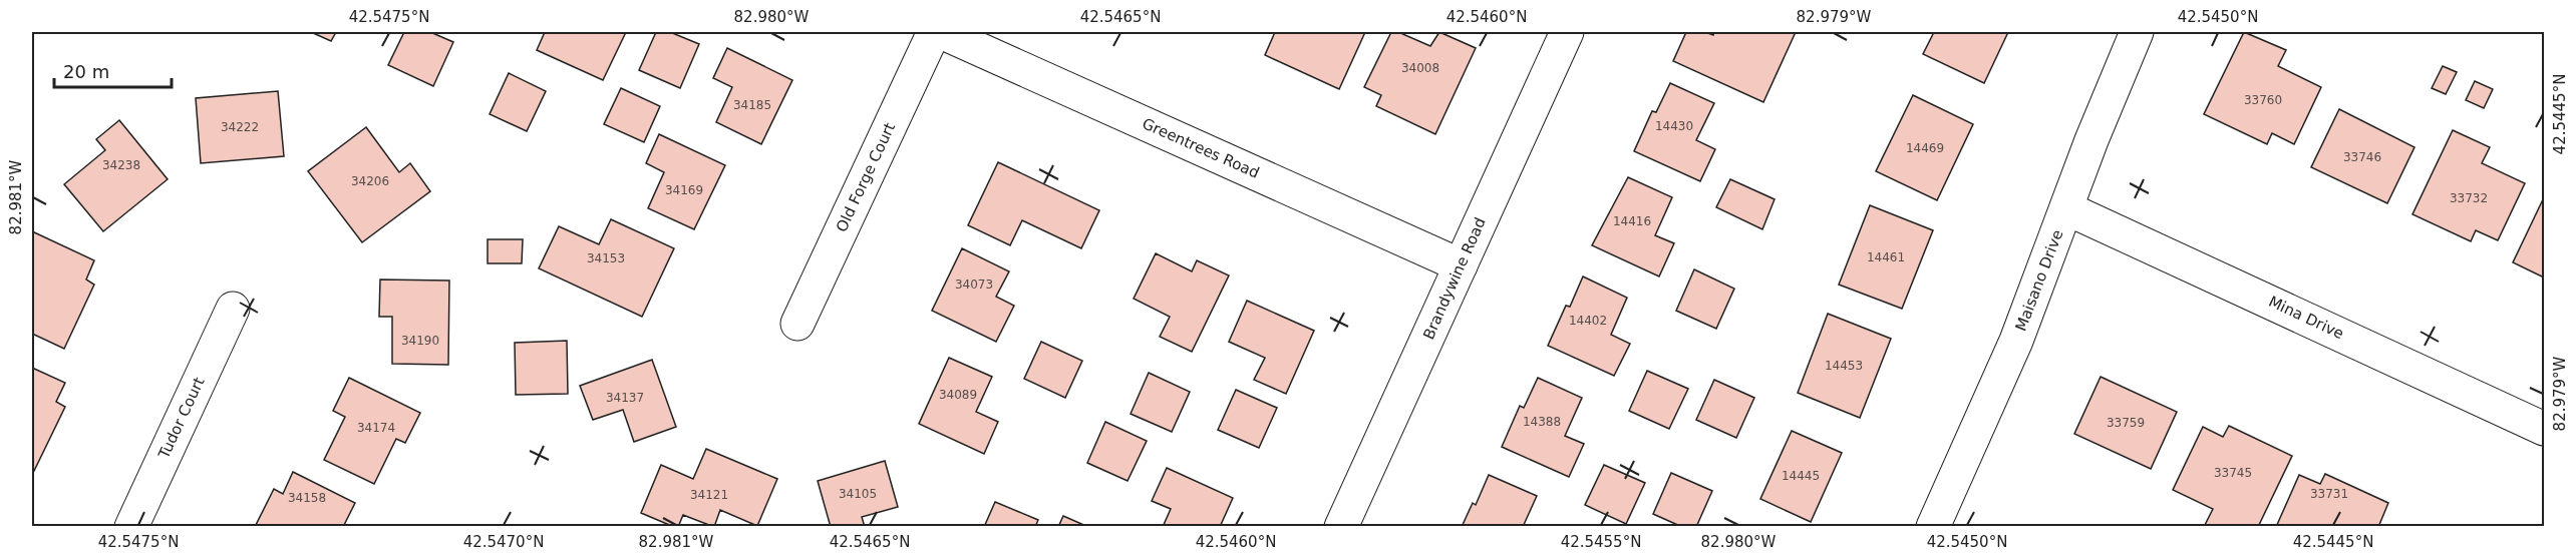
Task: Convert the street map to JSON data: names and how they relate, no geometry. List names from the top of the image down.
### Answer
{
  "streets": {
    "street": [
      "Greentrees Road",
      "Old Forge Court",
      "Brandywine Road",
      "Maisano Drive",
      "Mina Drive",
      "Tudor Court"
    ]
  },
  "crossings": [
    ["Greentrees Road", "Brandywine Road"],
    ["Maisano Drive", "Mina Drive"]
  ],
  "house_numbers": [
    "34008",
    "33760",
    "34185",
    "14430",
    "34222",
    "14469",
    "33746",
    "34238",
    "34206",
    "34169",
    "33732",
    "14416",
    "14461",
    "34153",
    "34073",
    "14402",
    "34190",
    "14453",
    "34089",
    "34137",
    "14388",
    "33759",
    "34174",
    "33745",
    "14445",
    "34105",
    "33731",
    "34121",
    "34158"
  ],
  "scale_bar": "20 m",
  "coordinates": [
    "42.5475°N",
    "82.980°W",
    "42.5465°N",
    "42.5460°N",
    "82.979°W",
    "42.5450°N",
    "42.5445°N",
    "82.981°W",
    "42.5470°N",
    "42.5455°N"
  ]
}
